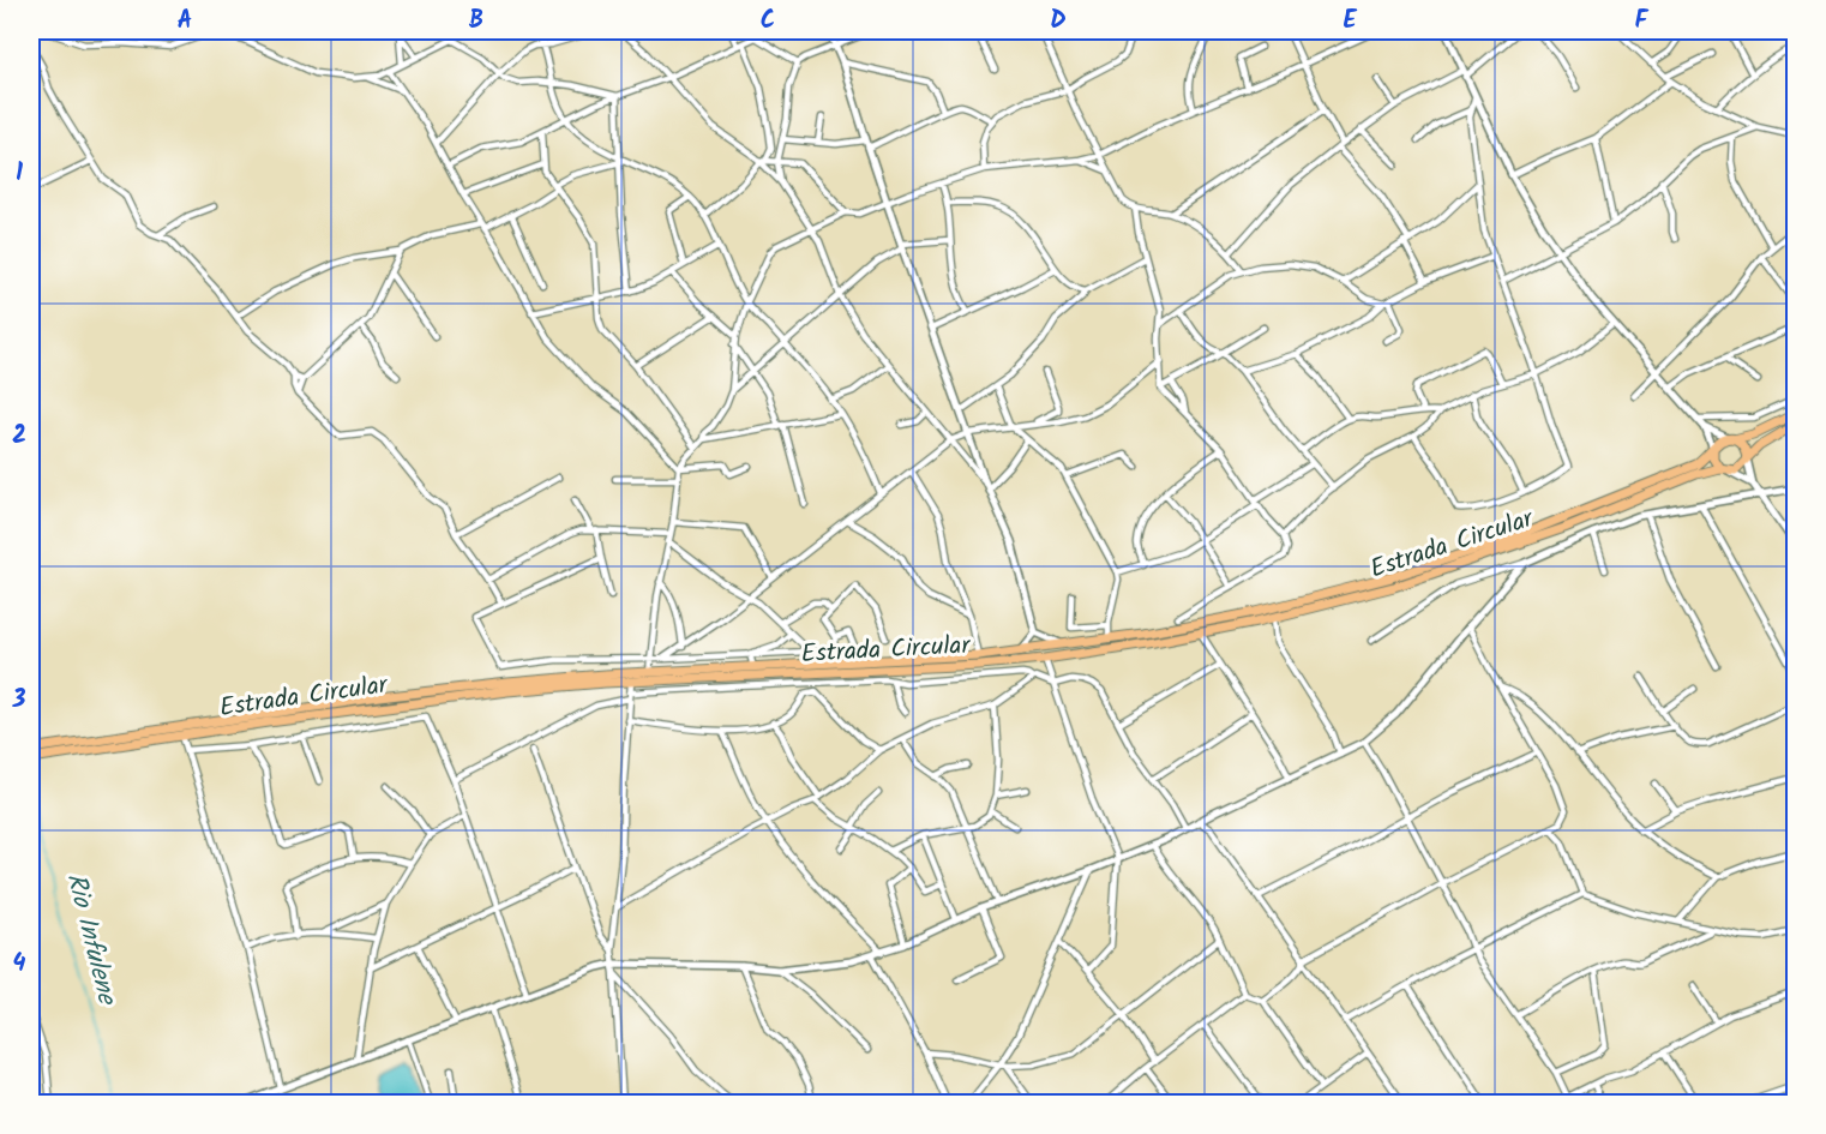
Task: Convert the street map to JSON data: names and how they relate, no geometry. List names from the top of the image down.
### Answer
{
  "streets": {
    "main road": ["Estrada Circular"]
  },
  "water": ["Rio Infulene"],
  "grid": {
    "columns": [
      "A",
      "B",
      "C",
      "D",
      "E",
      "F"
    ],
    "rows": [
      "1",
      "2",
      "3",
      "4"
    ]
  }
}
